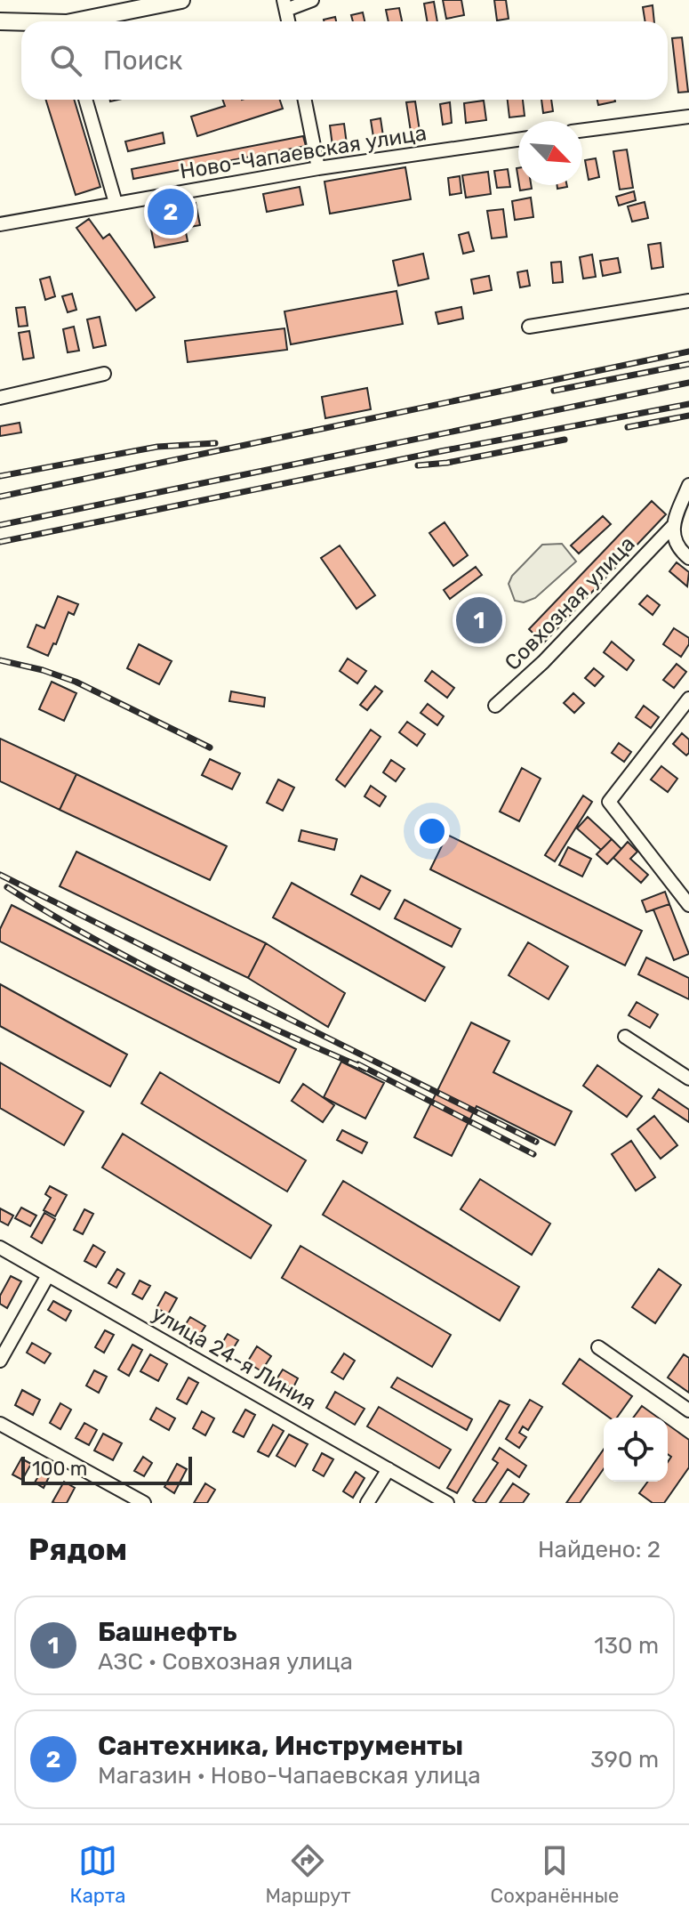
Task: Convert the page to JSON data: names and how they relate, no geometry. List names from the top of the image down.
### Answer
{
  "streets": {
    "street": ["Ново-Чапаевская улица", "Совхозная улица", "улица 24-я Линия"]
  },
  "scale_bar": "100 m",
  "north": "bottom right",
  "page": {
    "search": "Поиск",
    "pins": ["2", "1"],
    "scale": "100 m",
    "heading": ["Рядом", "Найдено: 2"],
    "list": [
      {
        "mark": "1",
        "name": "Башнефть",
        "note": "АЗС · Совхозная улица",
        "value": "130 m"
      },
      {
        "mark": "2",
        "name": "Сантехника, Инструменты",
        "note": "Магазин · Ново-Чапаевская улица",
        "value": "390 m"
      }
    ],
    "nav": ["Карта", "Маршрут", "Сохранённые"]
  }
}
